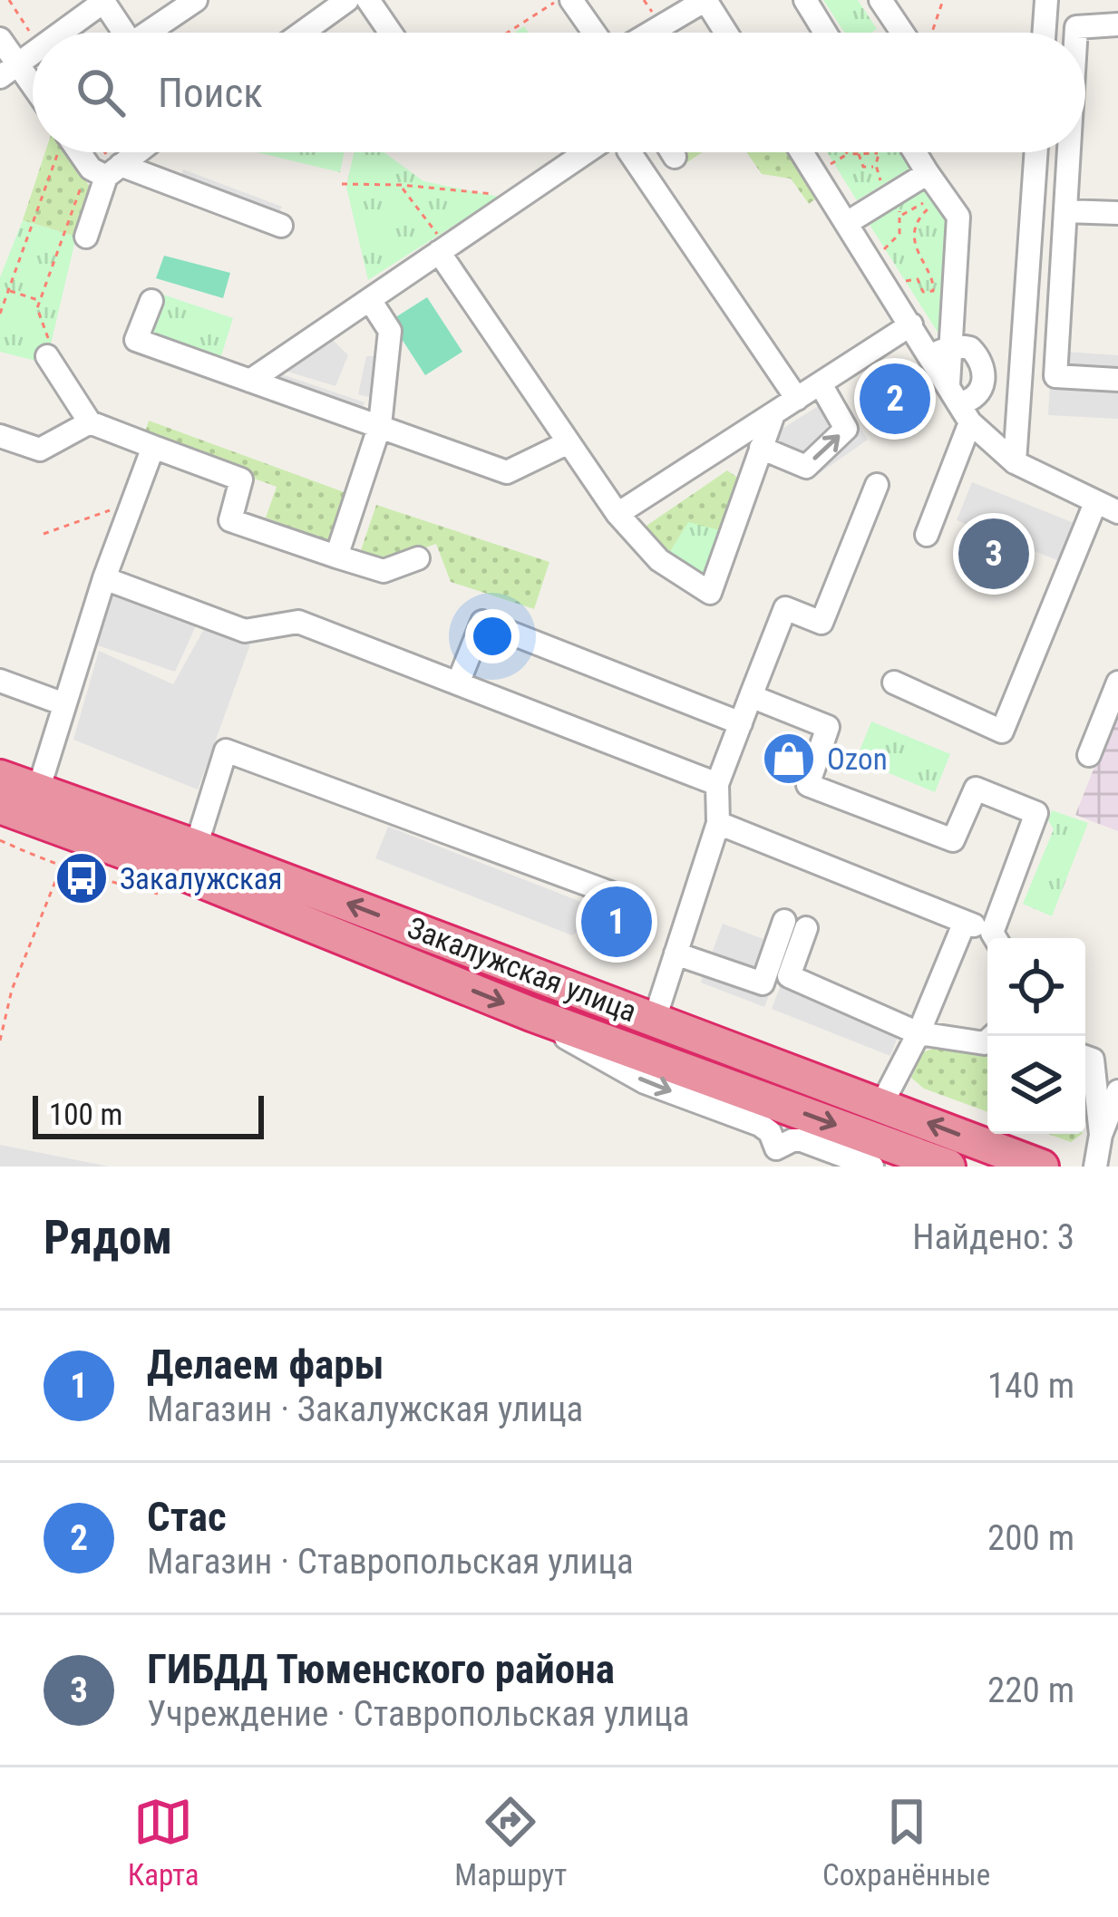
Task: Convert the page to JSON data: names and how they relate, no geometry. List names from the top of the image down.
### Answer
{
  "streets": {
    "highway": ["Закалужская улица"]
  },
  "places": {
    "shop": ["Ozon"],
    "bus stop": ["Закалужская"]
  },
  "scale_bar": "100 m",
  "page": {
    "search": "Поиск",
    "pins": ["2", "3", "1"],
    "scale": "100 m",
    "heading": ["Рядом", "Найдено: 3"],
    "list": [
      {
        "mark": "1",
        "name": "Делаем фары",
        "note": "Магазин · Закалужская улица",
        "value": "140 m"
      },
      {
        "mark": "2",
        "name": "Стас",
        "note": "Магазин · Ставропольская улица",
        "value": "200 m"
      },
      {
        "mark": "3",
        "name": "ГИБДД Тюменского района",
        "note": "Учреждение · Ставропольская улица",
        "value": "220 m"
      }
    ],
    "nav": ["Карта", "Маршрут", "Сохранённые"]
  }
}
